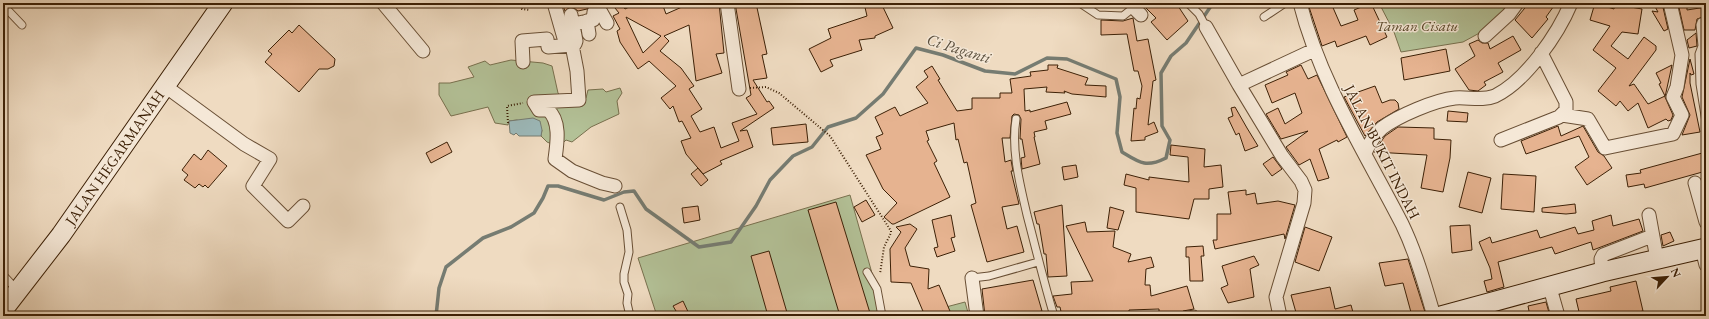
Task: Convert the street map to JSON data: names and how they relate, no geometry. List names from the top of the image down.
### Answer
{
  "streets": {
    "street": ["JALAN BUKIT INDAH", "JALAN HEGARMANAH"]
  },
  "water": ["Ci Paganti"],
  "parks": ["Taman Cisatu"],
  "north": "top right"
}
